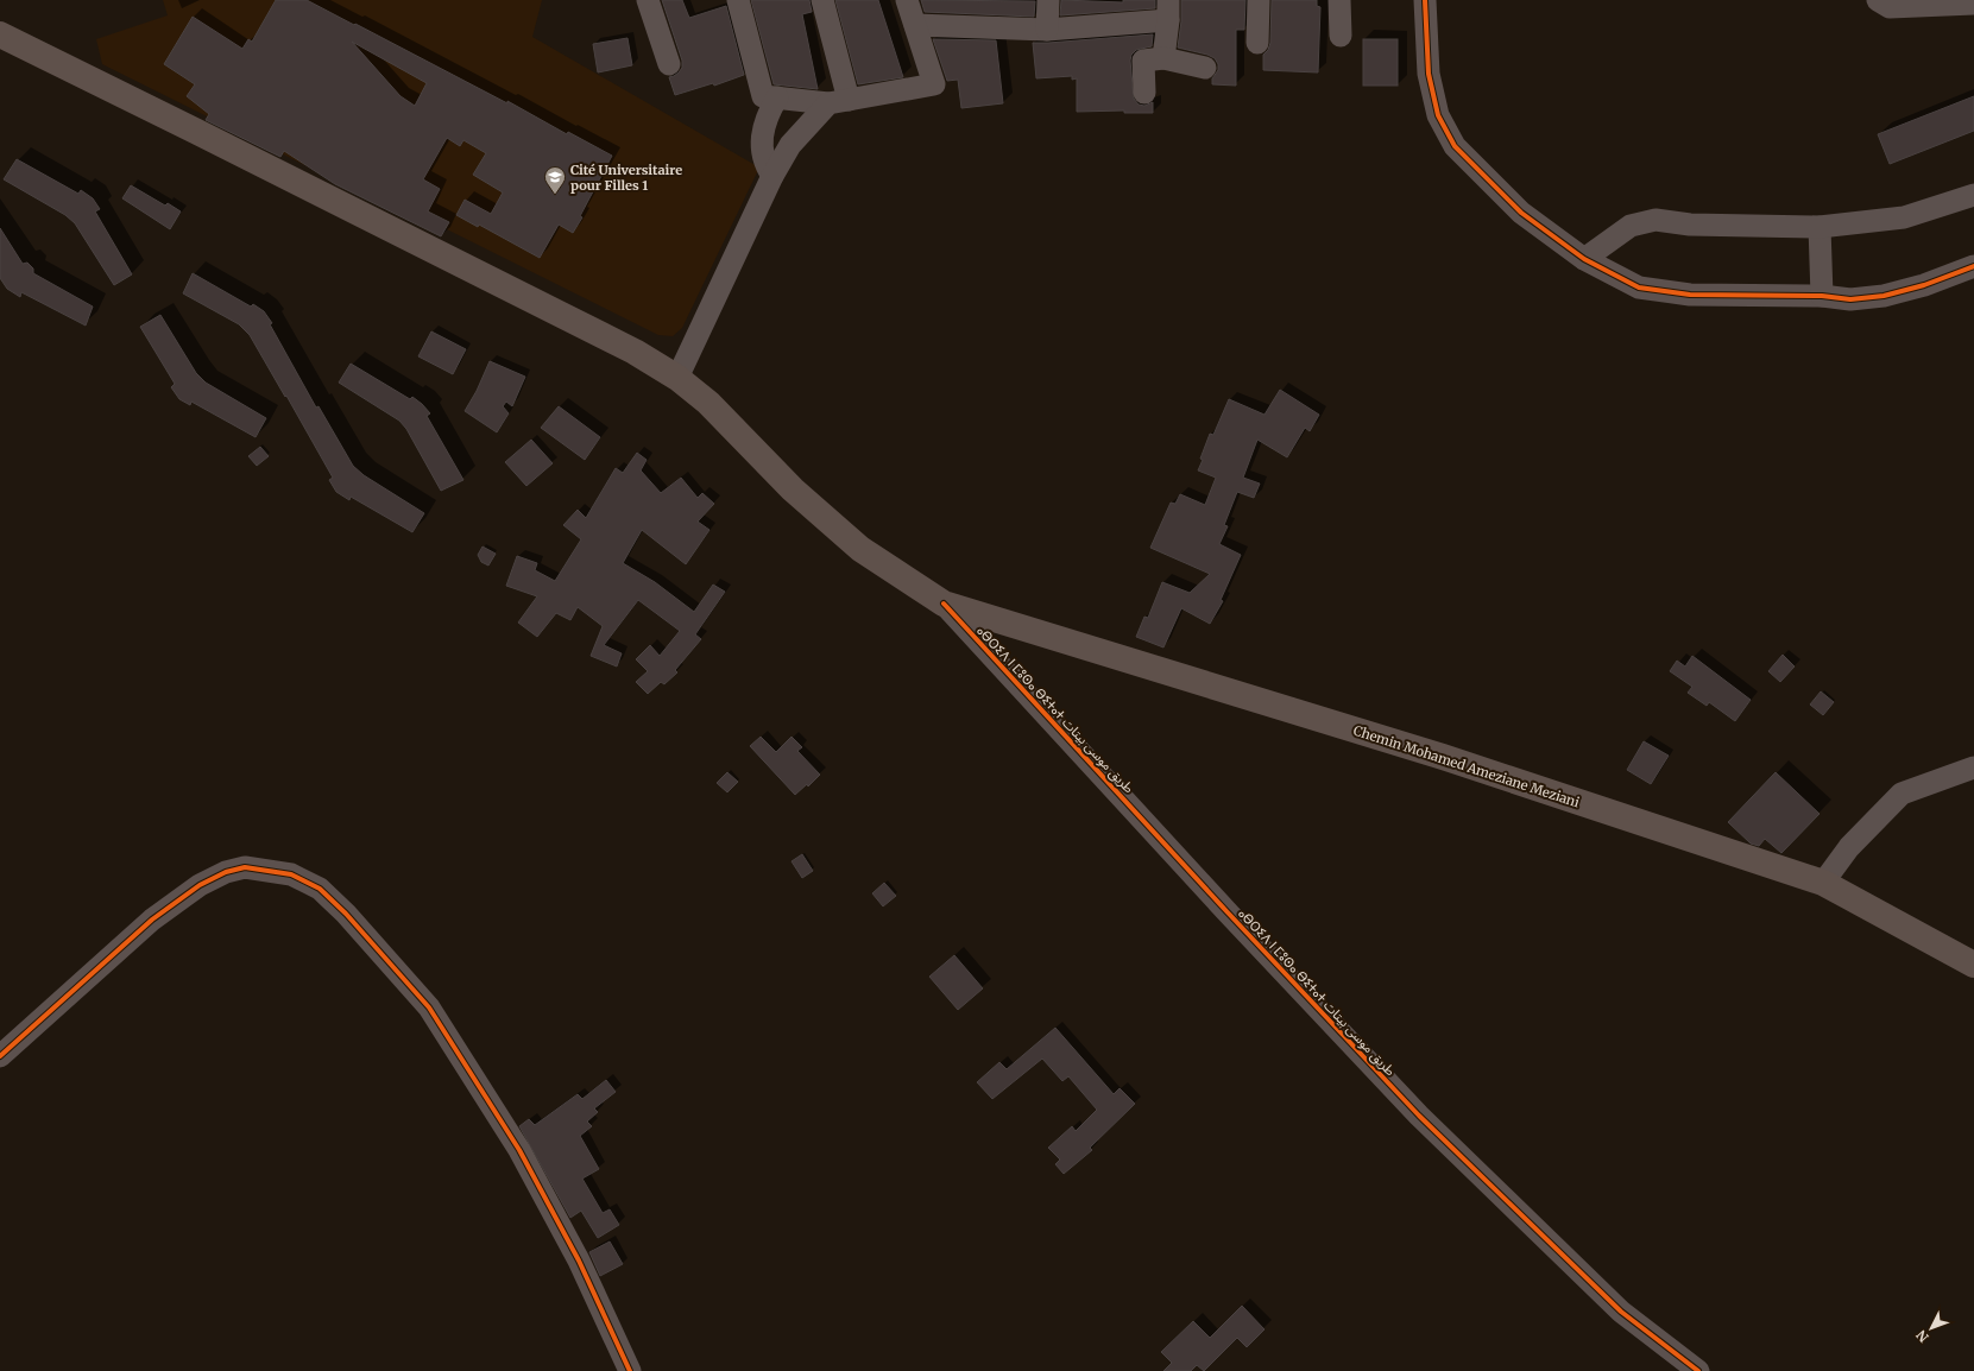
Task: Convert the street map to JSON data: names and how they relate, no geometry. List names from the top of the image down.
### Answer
{
  "streets": {
    "main road": ["Chemin Mohamed Ameziane Meziani"],
    "street": ["ⴰⴱⵔⵉⴷ ⵏ ⵎⵓⵙⴰ ⴱⵉⵜⴰⵜ طريق موسى بيتات"]
  },
  "crossings": [
    ["ⴰⴱⵔⵉⴷ ⵏ ⵎⵓⵙⴰ ⴱⵉⵜⴰⵜ طريق موسى بيتات", "Chemin Mohamed Ameziane Meziani"]
  ],
  "places": {
    "school or university": ["Cité Universitaire pour Filles 1"]
  },
  "north": "bottom left"
}
